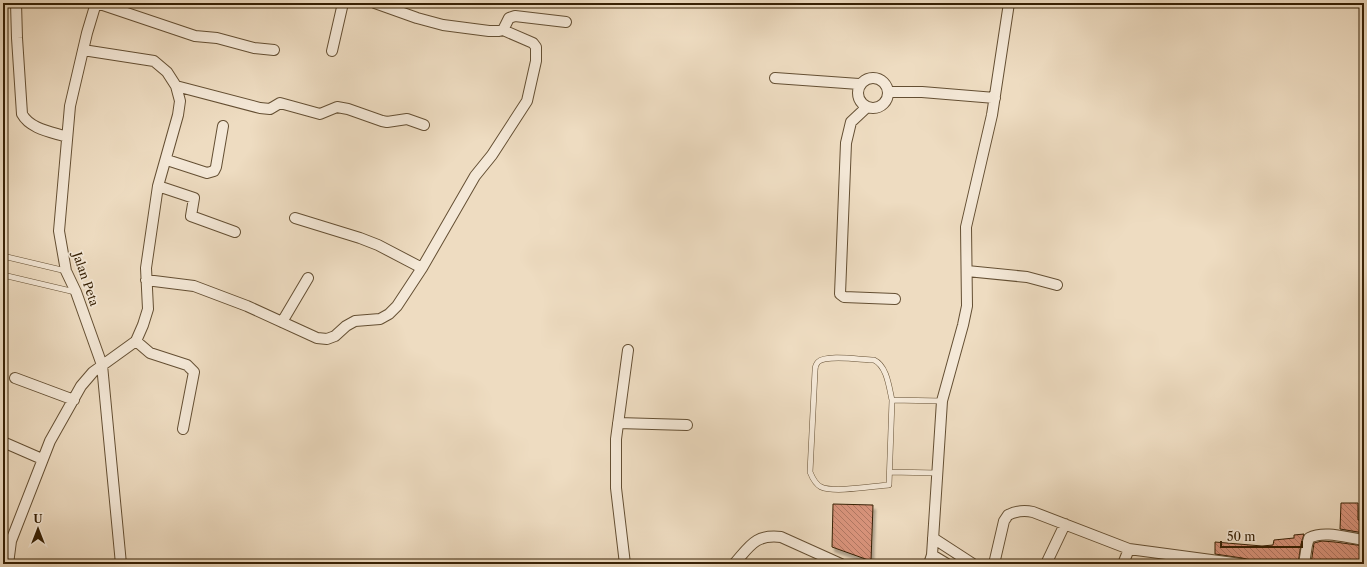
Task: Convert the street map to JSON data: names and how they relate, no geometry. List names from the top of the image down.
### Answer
{
  "streets": {
    "street": ["Jalan Peta"]
  },
  "scale_bar": "50 m",
  "north": "top"
}
